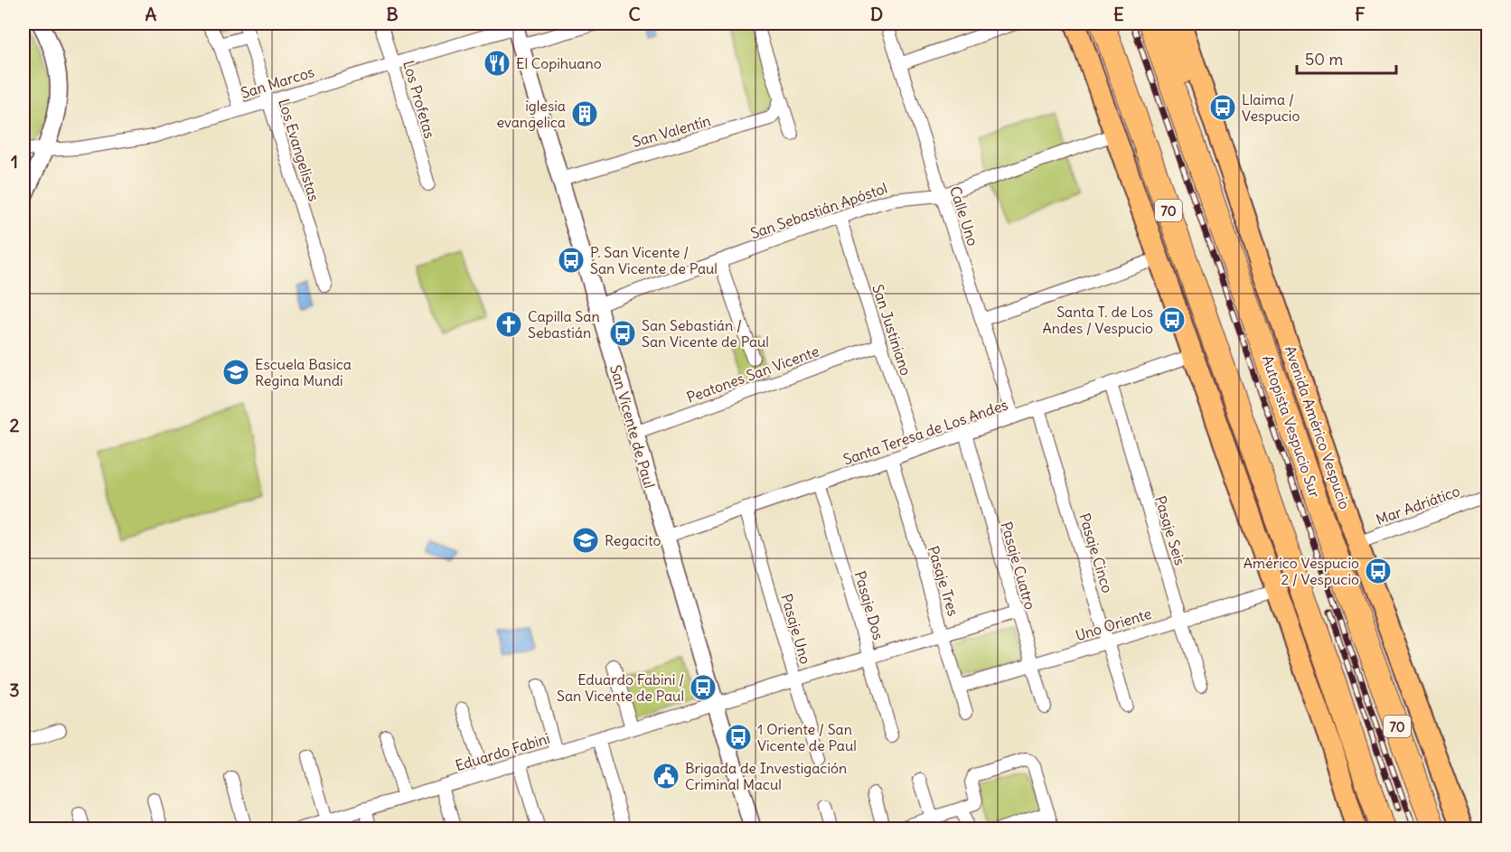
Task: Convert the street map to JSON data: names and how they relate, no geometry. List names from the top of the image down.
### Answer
{
  "streets": {
    "highway": ["70", "Autopista Vespucio Sur"],
    "main road": ["Avenida Américo Vespucio"],
    "street": [
      "San Marcos",
      "Los Profetas",
      "San Valentín",
      "Los Evangelistas",
      "San Sebastián Apóstol",
      "Calle Uno",
      "San Justiniano",
      "Peatones San Vicente",
      "San Vicente de Paul",
      "Santa Teresa de Los Andes",
      "Mar Adriático",
      "Pasaje Seis",
      "Pasaje Cinco",
      "Pasaje Cuatro",
      "Pasaje Tres",
      "Pasaje Dos",
      "Uno Oriente",
      "Pasaje Uno",
      "Eduardo Fabini"
    ]
  },
  "crossings": [
    ["San Marcos", "Los Profetas"],
    ["San Marcos", "Los Evangelistas"],
    ["San Marcos", "San Vicente de Paul"],
    ["San Valentín", "San Vicente de Paul"],
    ["San Sebastián Apóstol", "Calle Uno"],
    ["San Sebastián Apóstol", "San Justiniano"],
    ["San Sebastián Apóstol", "San Vicente de Paul"],
    ["Calle Uno", "Santa Teresa de Los Andes"],
    ["San Justiniano", "Peatones San Vicente"],
    ["San Justiniano", "Santa Teresa de Los Andes"],
    ["Peatones San Vicente", "San Vicente de Paul"],
    ["San Vicente de Paul", "Santa Teresa de Los Andes"],
    ["San Vicente de Paul", "Eduardo Fabini"],
    ["Avenida Américo Vespucio", "Mar Adriático"],
    ["Santa Teresa de Los Andes", "Pasaje Seis"],
    ["Santa Teresa de Los Andes", "Pasaje Cinco"],
    ["Santa Teresa de Los Andes", "Pasaje Cuatro"],
    ["Santa Teresa de Los Andes", "Pasaje Tres"],
    ["Santa Teresa de Los Andes", "Pasaje Dos"],
    ["Santa Teresa de Los Andes", "Pasaje Uno"],
    ["Pasaje Seis", "Uno Oriente"],
    ["Pasaje Cinco", "Uno Oriente"],
    ["Pasaje Cuatro", "Uno Oriente"],
    ["Pasaje Tres", "Uno Oriente"]
  ],
  "places": {
    "restaurant": ["El Copihuano"],
    "bus stop": [
      "Llaima / Vespucio",
      "P. San Vicente / San Vicente de Paul",
      "Santa T. de Los Andes / Vespucio",
      "San Sebastián / San Vicente de Paul",
      "Américo Vespucio 2 / Vespucio",
      "Eduardo Fabini / San Vicente de Paul",
      "1 Oriente / San Vicente de Paul"
    ],
    "building": ["iglesia evangelica"],
    "church": ["Capilla San Sebastián"],
    "school or university": ["Escuela Basica Regina Mundi", "Regacito"],
    "public building": ["Brigada de Investigación Criminal Macul"]
  },
  "scale_bar": "50 m",
  "grid": {
    "columns": [
      "A",
      "B",
      "C",
      "D",
      "E",
      "F"
    ],
    "rows": ["1", "2", "3"]
  }
}
